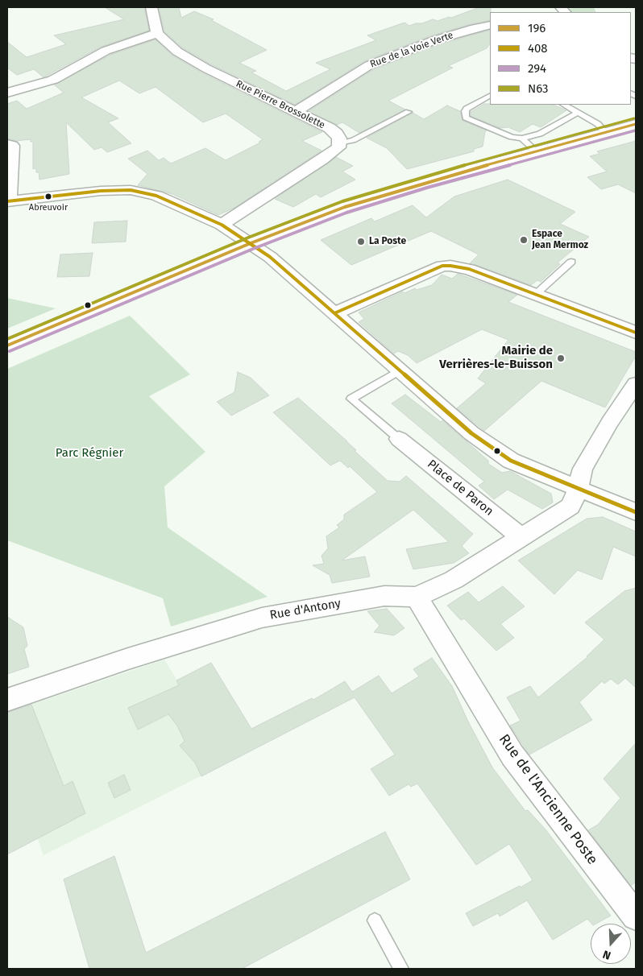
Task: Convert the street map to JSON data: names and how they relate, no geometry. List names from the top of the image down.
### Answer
{
  "streets": {
    "street": [
      "Rue de la Voie Verte",
      "Rue Pierre Brossolette",
      "Place de Paron",
      "Rue d'Antony",
      "Rue de l'Ancienne Poste"
    ]
  },
  "crossings": [
    ["Rue de la Voie Verte", "Rue Pierre Brossolette"],
    ["Place de Paron", "Rue d'Antony"],
    ["Rue d'Antony", "Rue de l'Ancienne Poste"]
  ],
  "parks": ["Parc Régnier"],
  "places": [
    "Abreuvoir",
    "Espace Jean Mermoz",
    "La Poste",
    "Mairie de Verrières-le-Buisson"
  ],
  "lines": [
    "transit line N63",
    "transit line 196",
    "transit line 294",
    "transit line 408"
  ],
  "legend": [
    "196",
    "408",
    "294",
    "N63"
  ],
  "north": "bottom"
}
